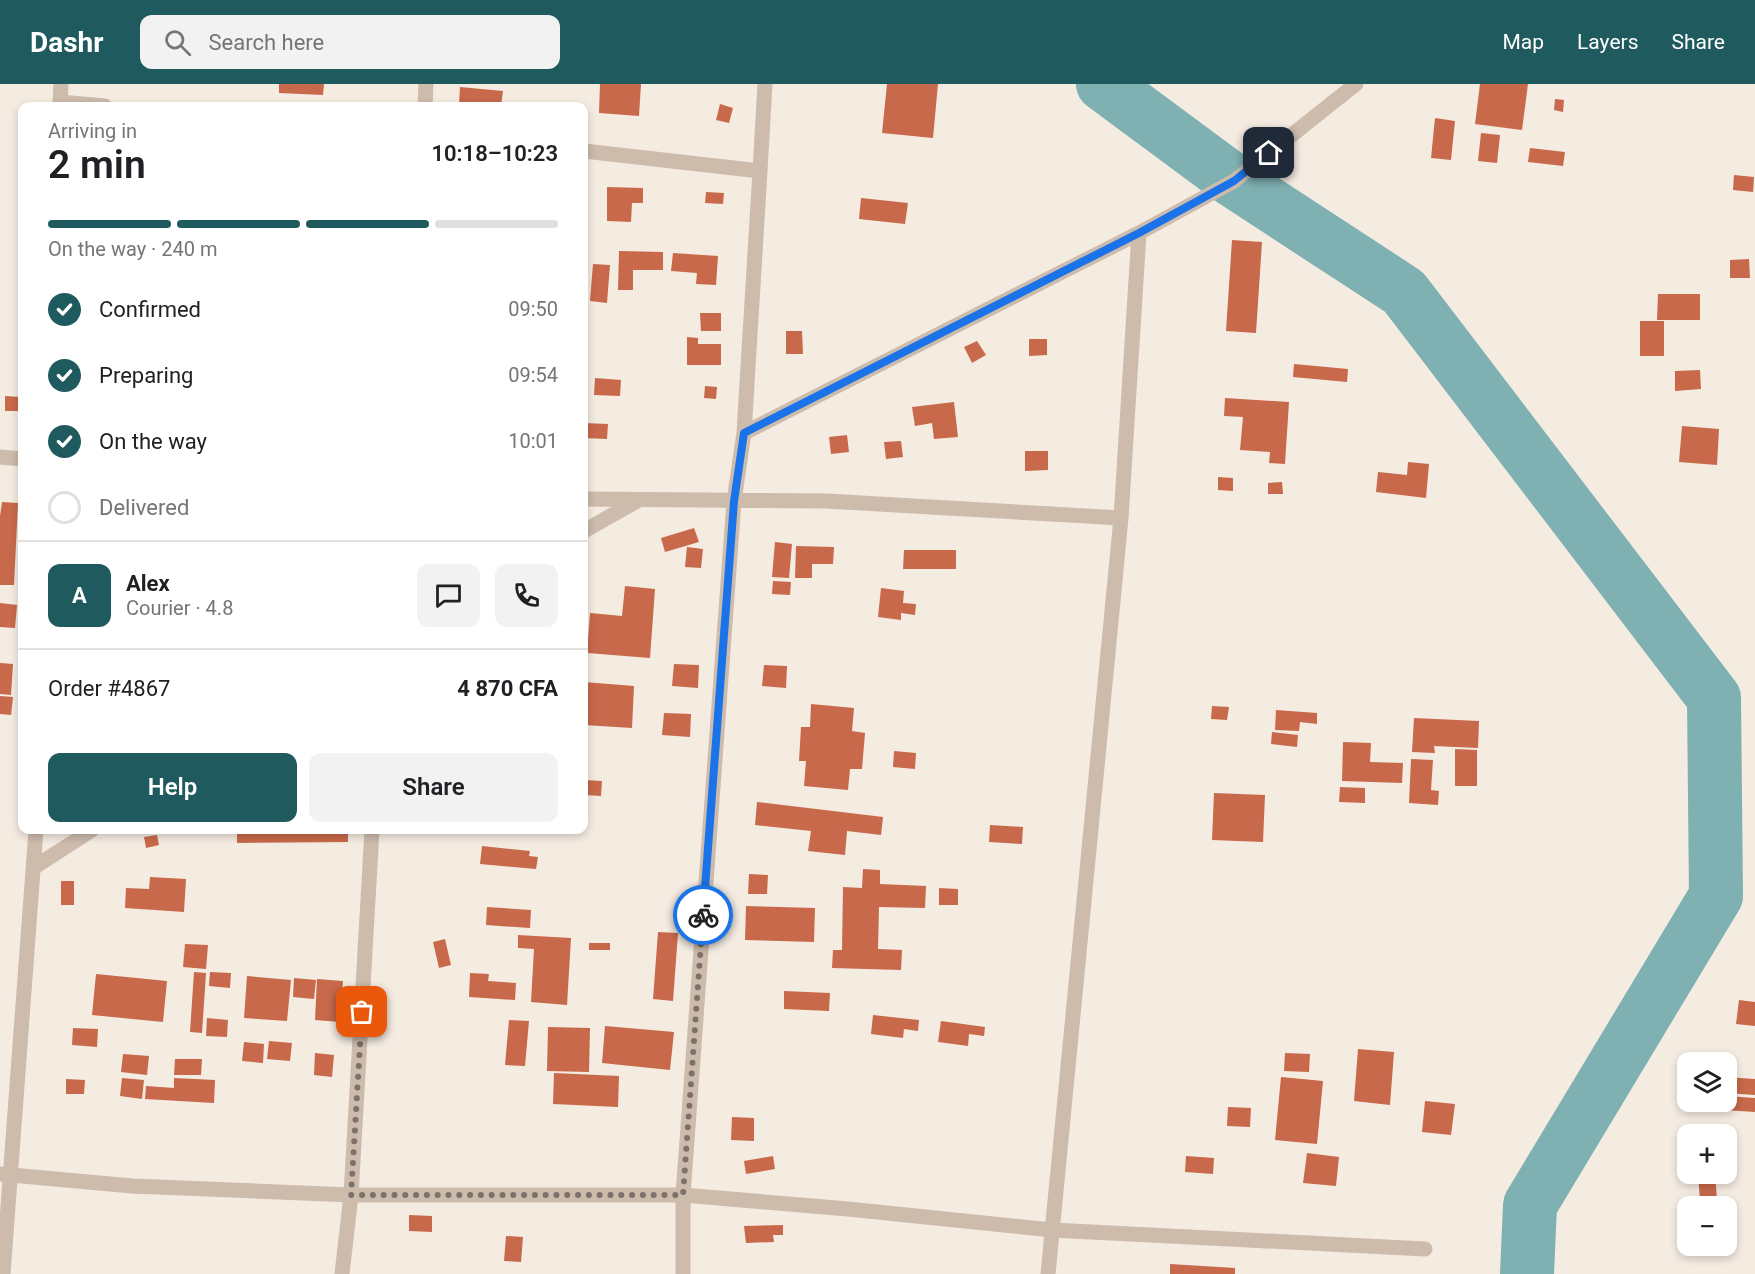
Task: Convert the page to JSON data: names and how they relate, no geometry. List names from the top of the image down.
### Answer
{
  "page": {
    "header": "Dashr",
    "search": "Search here",
    "nav": ["Map", "Layers", "Share"],
    "heading": ["2 min", "Arriving in", "10:18–10:23"],
    "panel": [
      "Alex",
      "Courier · 4.8",
      "Order #4867",
      "4 870 CFA"
    ],
    "bar": "On the way · 240 m",
    "list": [
      ["Confirmed", "09:50"],
      ["Preparing", "09:54"],
      ["On the way", "10:01"],
      "Delivered"
    ],
    "round": "A",
    "buttons": ["Help", "Share"],
    "map_buttons": ["+", "−"]
  }
}
